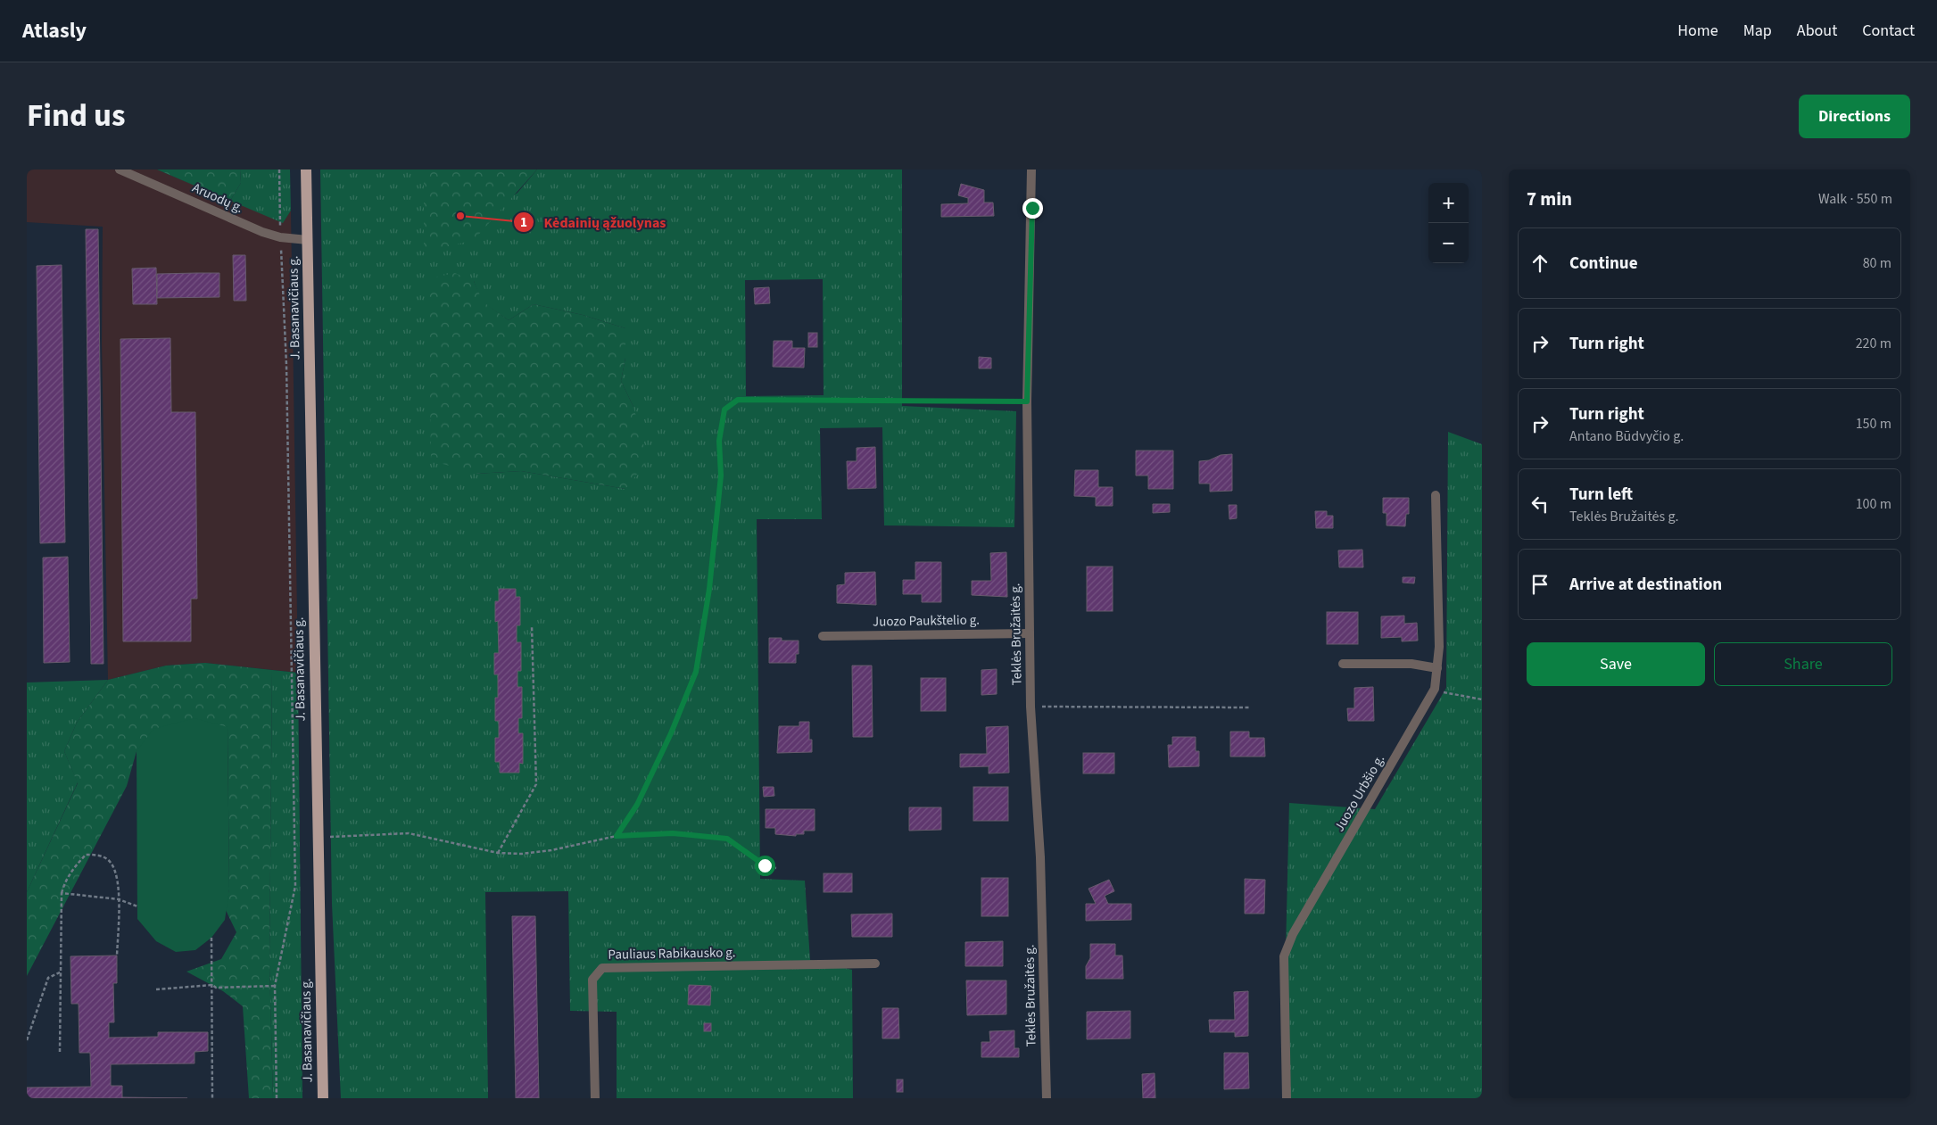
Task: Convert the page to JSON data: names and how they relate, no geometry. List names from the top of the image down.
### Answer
{
  "streets": {
    "main road": ["J. Basanavičiaus g."],
    "street": [
      "Aruodų g.",
      "Juozo Paukštelio g.",
      "Teklės Bružaitės g.",
      "Juozo Urbšio g.",
      "Pauliaus Rabikausko g."
    ]
  },
  "crossings": [
    ["Aruodų g.", "J. Basanavičiaus g."],
    ["Juozo Paukštelio g.", "Teklės Bružaitės g."]
  ],
  "places": ["Kėdainių ąžuolynas"],
  "page": {
    "header": "Atlasly",
    "nav": [
      "Home",
      "Map",
      "About",
      "Contact"
    ],
    "title": "Find us",
    "buttons": [
      "Directions",
      ["Save", "Share"]
    ],
    "heading": ["7 min", "Walk · 550 m"],
    "map_buttons": ["+", "−"],
    "list": [
      ["Continue", "80 m"],
      ["Turn right", "220 m"],
      ["Turn right", "Antano Būdvyčio g.", "150 m"],
      ["Turn left", "Teklės Bružaitės g.", "100 m"],
      "Arrive at destination"
    ]
  }
}
